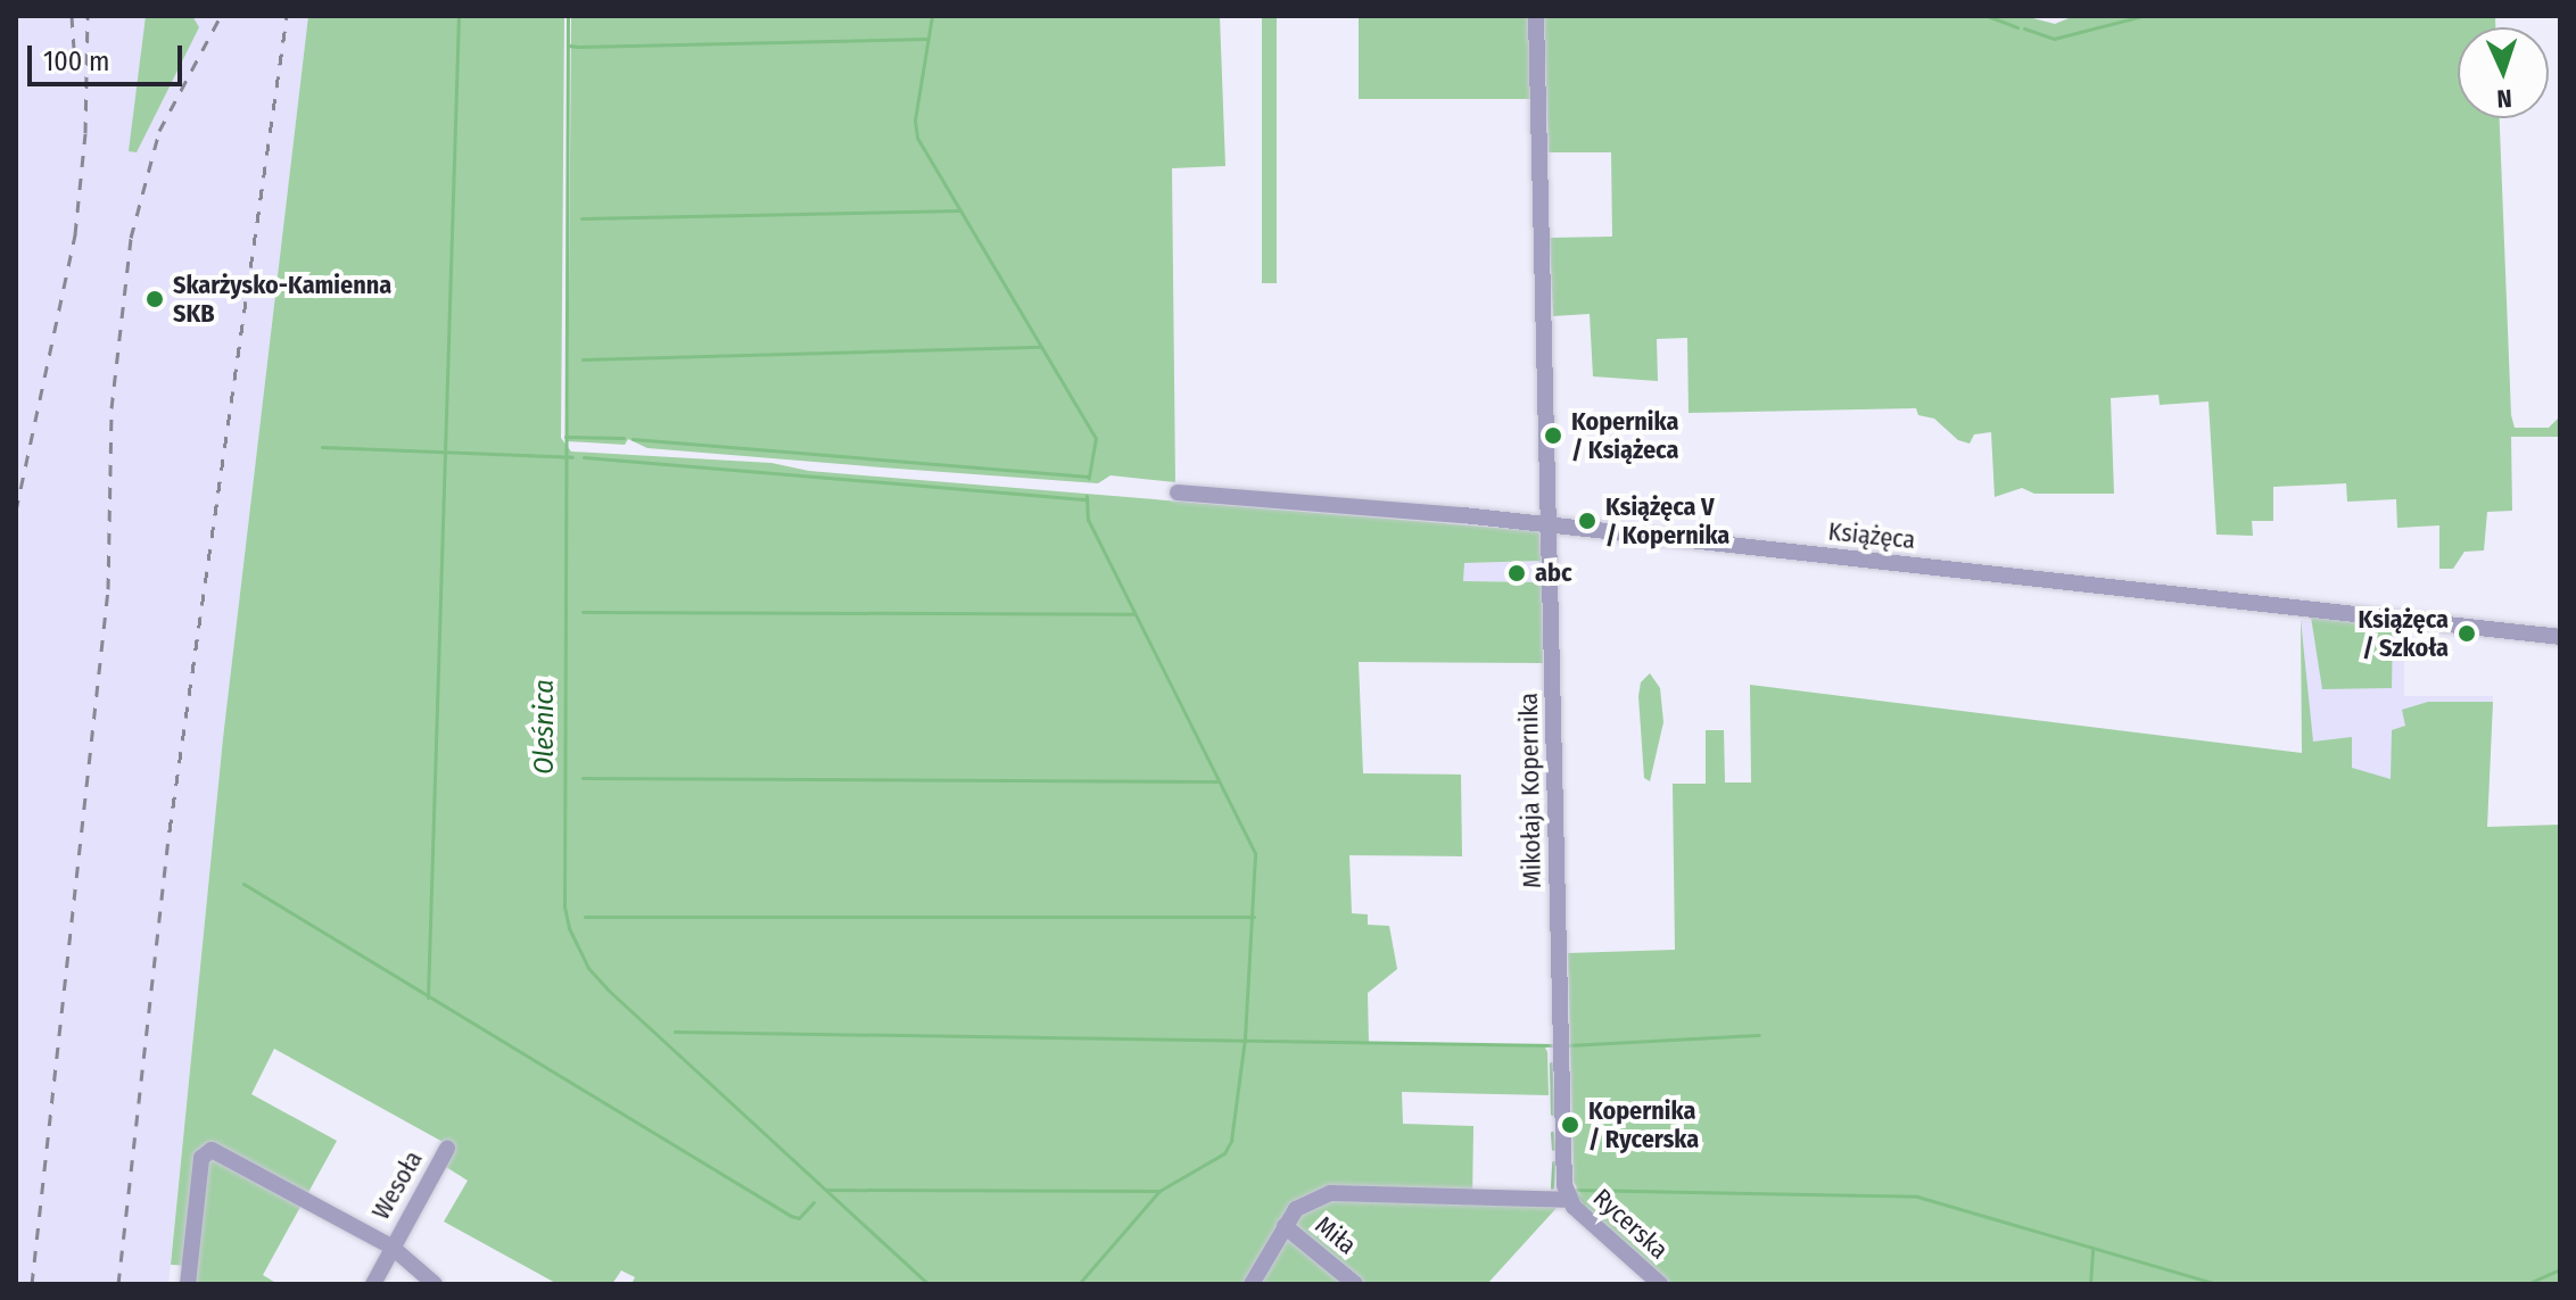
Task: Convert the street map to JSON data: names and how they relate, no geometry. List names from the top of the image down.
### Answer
{
  "streets": {
    "street": [
      "Książęca",
      "Mikołaja Kopernika",
      "Wesoła",
      "Rycerska",
      "Miła"
    ]
  },
  "crossings": [
    ["Książęca", "Mikołaja Kopernika"],
    ["Mikołaja Kopernika", "Rycerska"]
  ],
  "water": ["Oleśnica"],
  "places": [
    "Skarżysko-Kamienna SKB",
    "Kopernika / Książeca",
    "Książęca V / Kopernika",
    "abc",
    "Książęca / Szkoła",
    "Kopernika / Rycerska"
  ],
  "scale_bar": "100 m",
  "north": "bottom"
}
